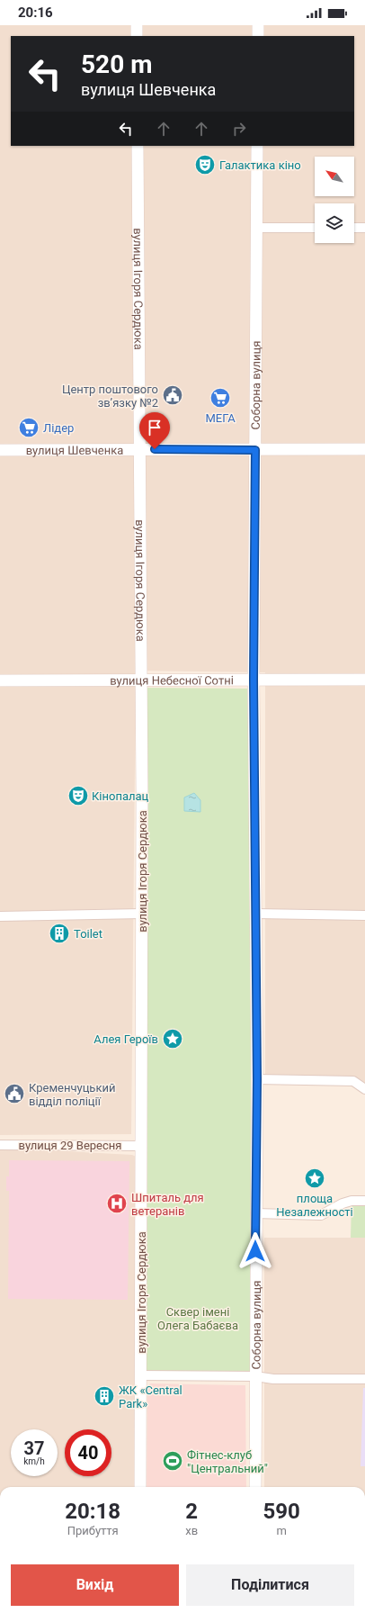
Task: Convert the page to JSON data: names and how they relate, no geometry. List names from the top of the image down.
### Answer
{
  "streets": {
    "street": [
      "вулиця Ігоря Сердюка",
      "Соборна вулиця",
      "вулиця Шевченка",
      "вулиця Небесної Сотні",
      "вулиця 29 Вересня"
    ]
  },
  "crossings": [
    ["вулиця Ігоря Сердюка", "вулиця Шевченка"],
    ["вулиця Ігоря Сердюка", "вулиця Небесної Сотні"],
    ["вулиця Ігоря Сердюка", "вулиця 29 Вересня"],
    ["Соборна вулиця", "вулиця Шевченка"],
    ["Соборна вулиця", "вулиця Небесної Сотні"]
  ],
  "parks": ["Сквер імені Олега Бабаєва"],
  "places": {
    "theatre": ["Галактика кіно", "Кінопалац"],
    "public building": ["Центр поштового зв’язку №2", "Кременчуцький відділ поліції"],
    "supermarket": ["МЕГА", "Лідер"],
    "building": ["Toilet", "ЖК «Central Park»"],
    "place": ["Алея Героїв", "площа Незалежності"],
    "hospital": ["Шпиталь для ветеранів"],
    "sports": ["Фітнес-клуб \"Центральний\""]
  },
  "north": "top left",
  "page": {
    "status": "20:16",
    "turn": ["520 m", "вулиця Шевченка"],
    "speed": "37 km/h",
    "limit": "40",
    "eta": [
      "20:18",
      "Прибуття",
      "2",
      "хв",
      "590",
      "m"
    ],
    "buttons": ["Вихід", "Поділитися"]
  }
}
